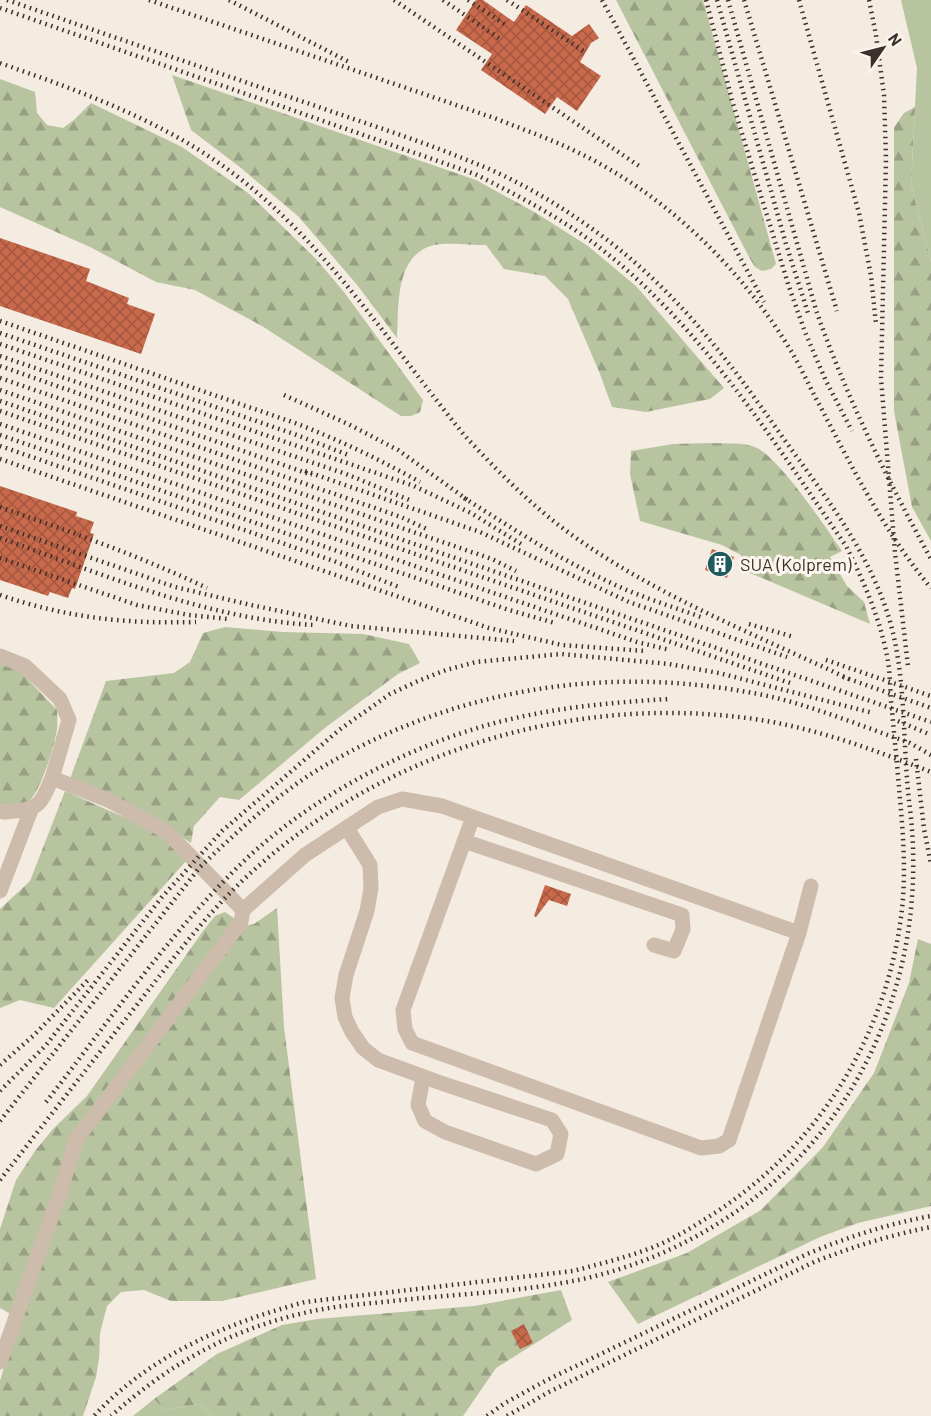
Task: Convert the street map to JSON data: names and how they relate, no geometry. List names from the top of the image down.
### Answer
{
  "places": {
    "building": ["SUA (Kolprem)"]
  },
  "north": "top right"
}
